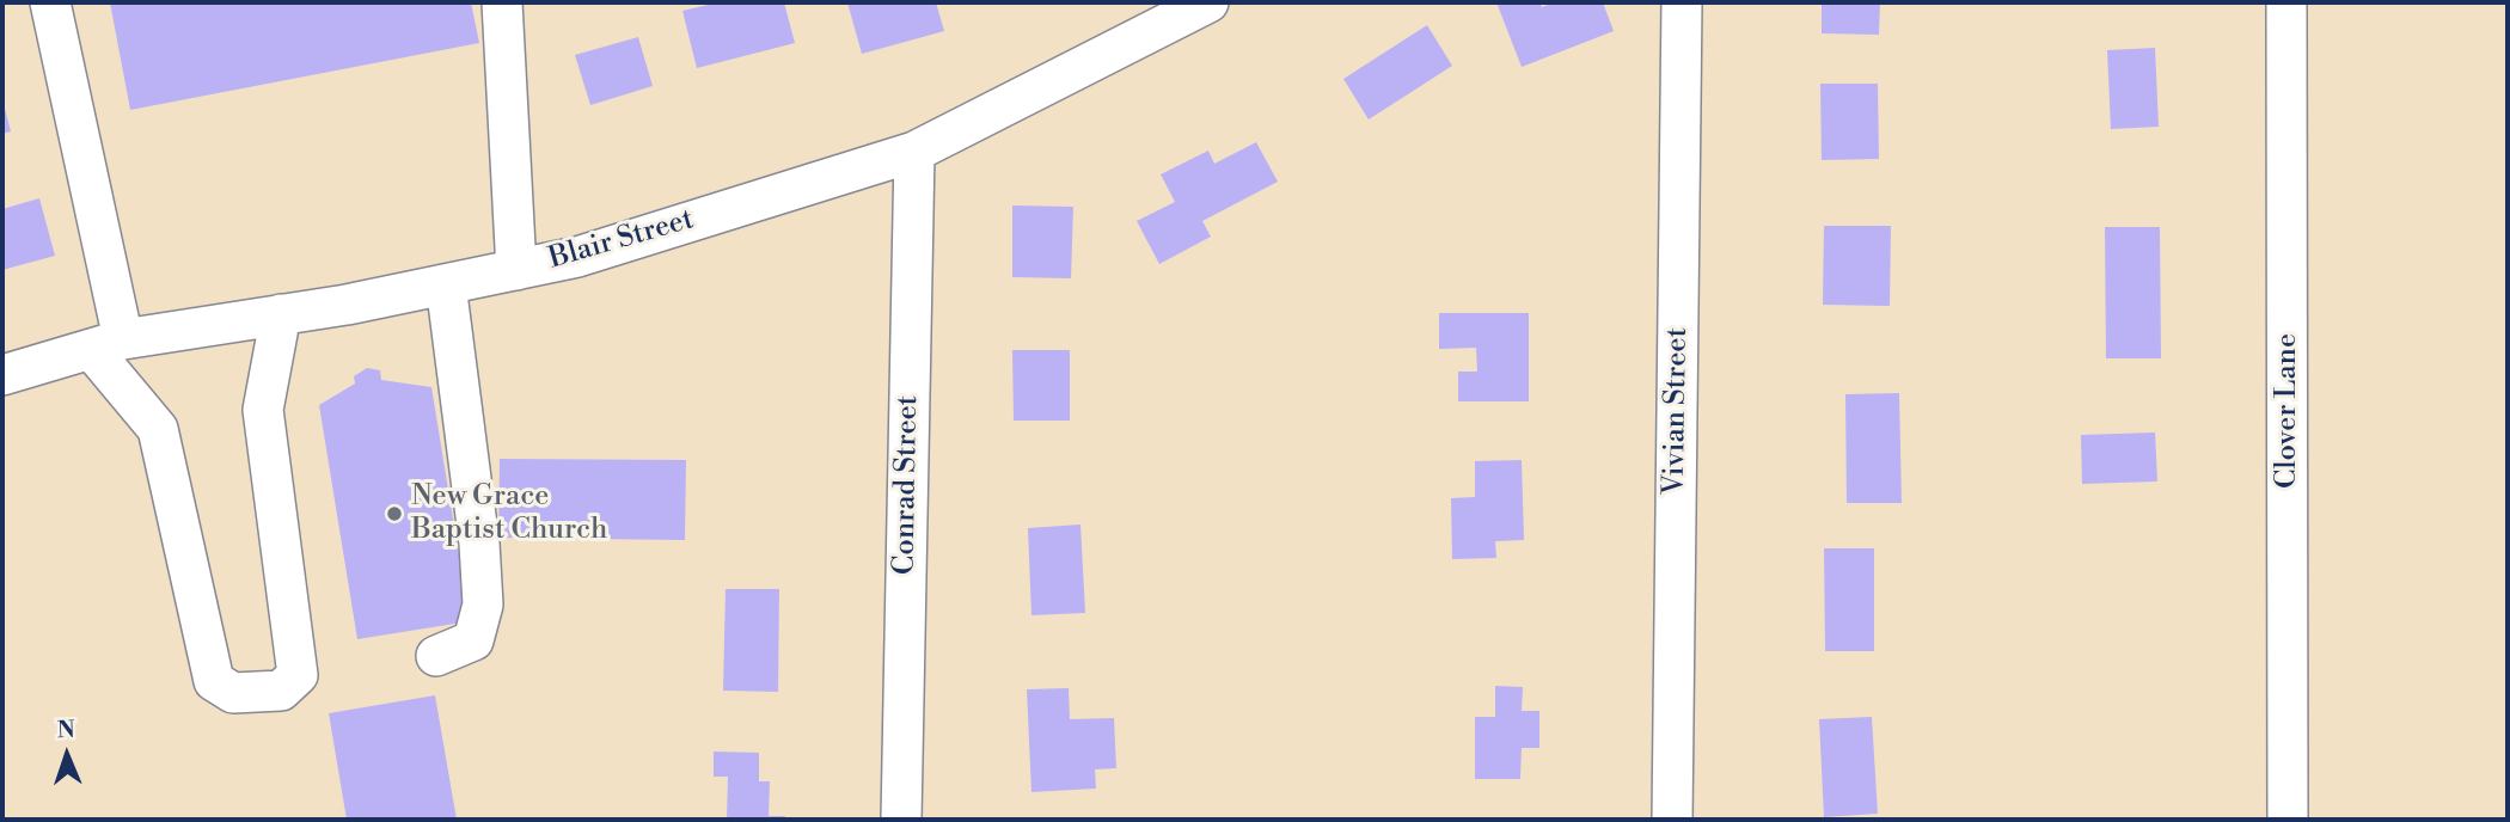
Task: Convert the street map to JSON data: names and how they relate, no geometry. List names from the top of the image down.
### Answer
{
  "streets": {
    "street": [
      "Blair Street",
      "Vivian Street",
      "Clover Lane",
      "Conrad Street"
    ]
  },
  "crossings": [
    ["Blair Street", "Conrad Street"]
  ],
  "places": ["New Grace Baptist Church"],
  "north": "top"
}
